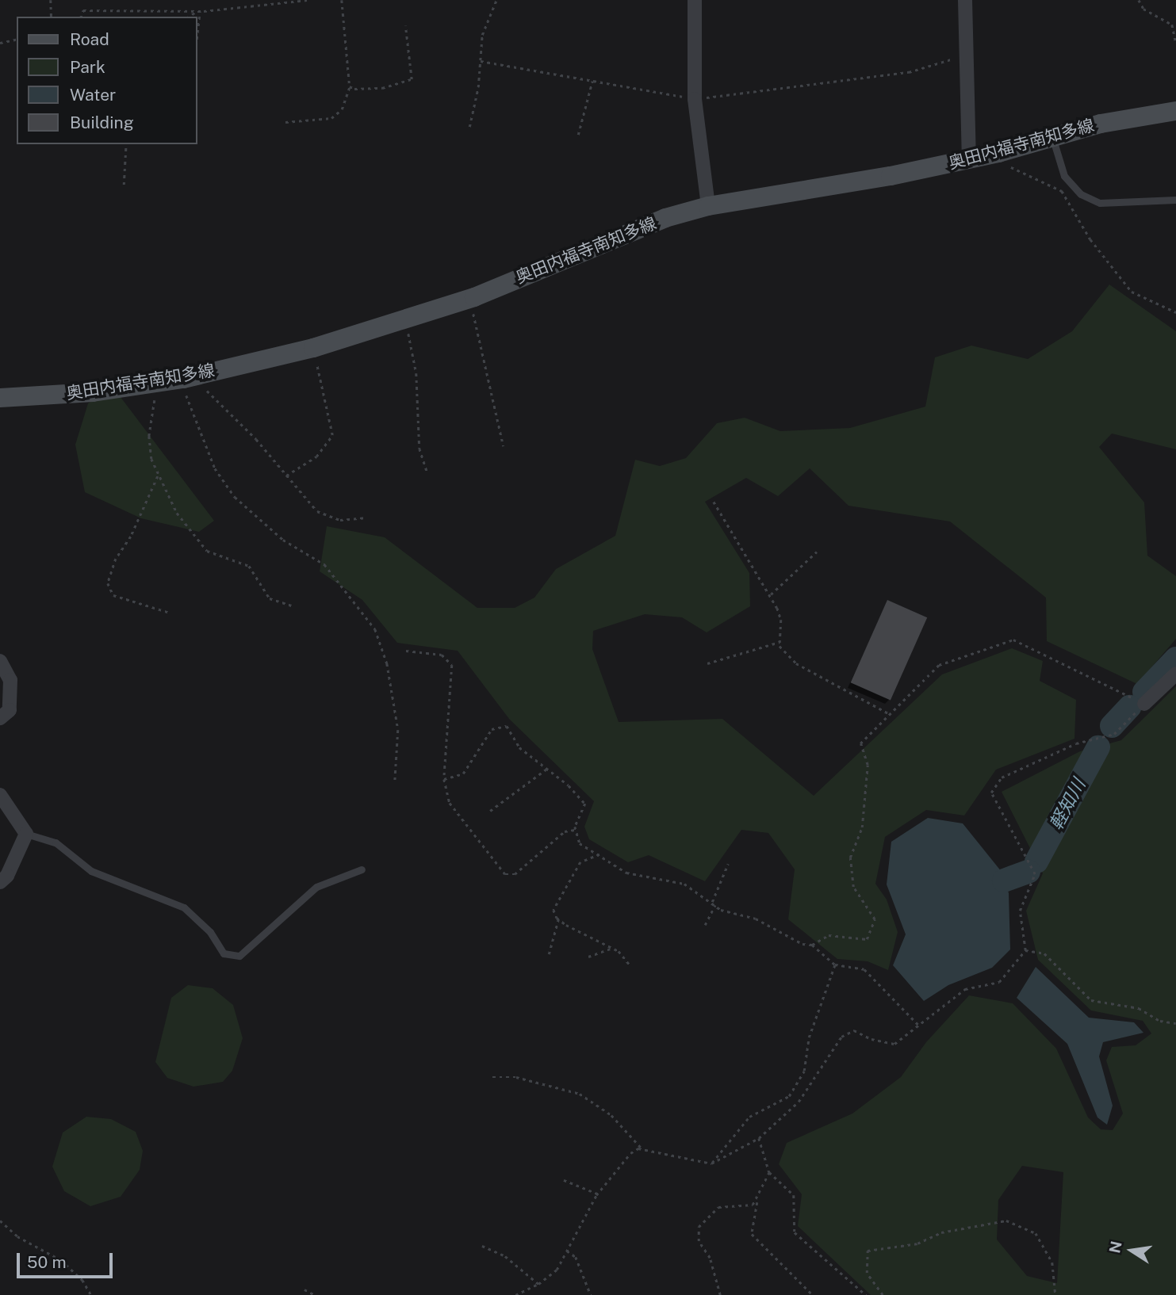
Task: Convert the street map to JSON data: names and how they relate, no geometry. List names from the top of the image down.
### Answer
{
  "streets": {
    "main road": ["奥田内福寺南知多線"]
  },
  "water": ["軽知川"],
  "legend": [
    "Road",
    "Park",
    "Water",
    "Building"
  ],
  "scale_bar": "50 m",
  "north": "left"
}
